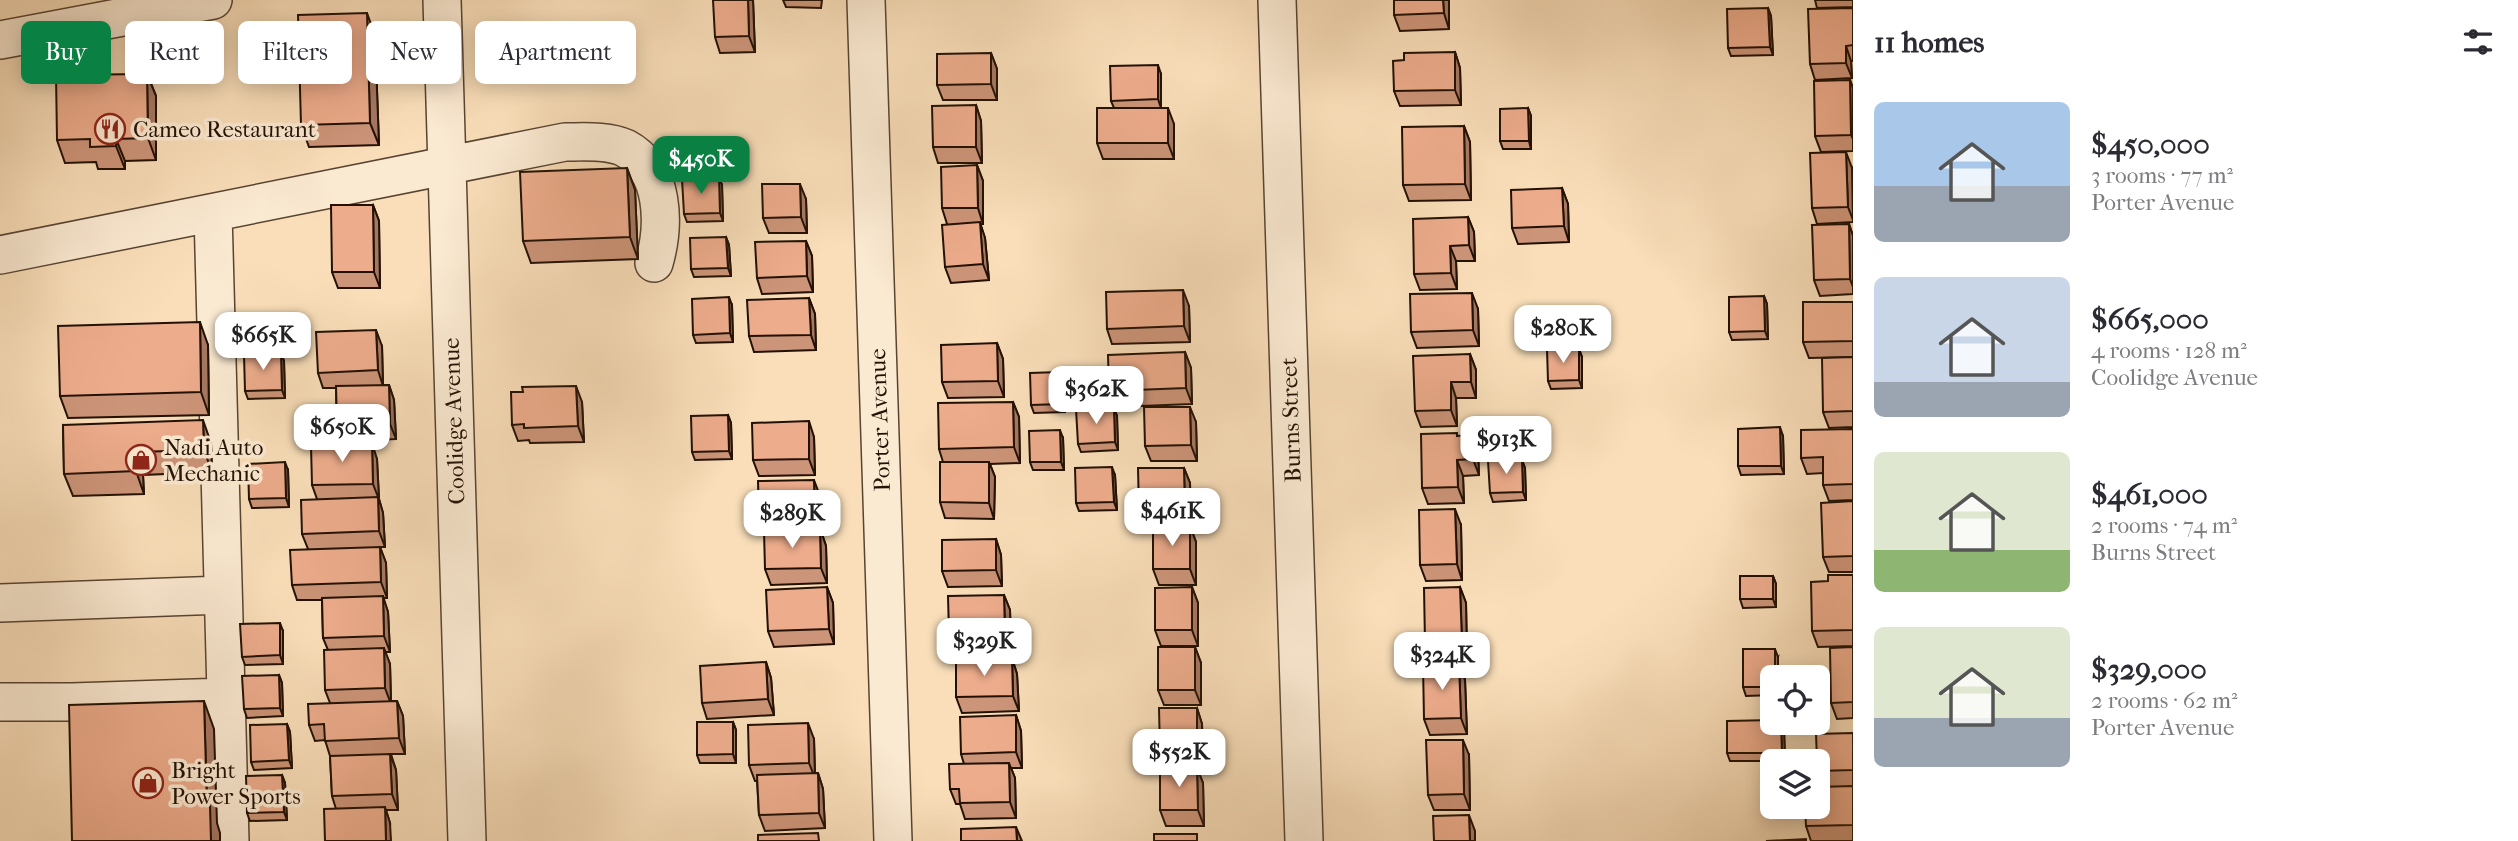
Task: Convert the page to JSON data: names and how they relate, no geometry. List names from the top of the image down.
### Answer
{
  "streets": {
    "street": ["Porter Avenue", "Burns Street", "Coolidge Avenue"]
  },
  "places": {
    "restaurant": ["Cameo Restaurant"],
    "shop": ["Nadi Auto Mechanic", "Bright Power Sports"]
  },
  "page": {
    "heading": "11 homes",
    "chip": [
      "Buy",
      "Rent",
      "Filters",
      "New",
      "Apartment"
    ],
    "list": [
      {
        "name": "$450,000",
        "note": "3 rooms · 77 m² · Porter Avenue"
      },
      {
        "name": "$665,000",
        "note": "4 rooms · 128 m² · Coolidge Avenue"
      },
      {
        "name": "$461,000",
        "note": "2 rooms · 74 m² · Burns Street"
      },
      {
        "name": "$329,000",
        "note": "2 rooms · 62 m² · Porter Avenue"
      }
    ],
    "price": [
      "$450K",
      "$280K",
      "$665K",
      "$362K",
      "$650K",
      "$913K",
      "$461K",
      "$289K",
      "$329K",
      "$324K",
      "$552K"
    ]
  }
}
